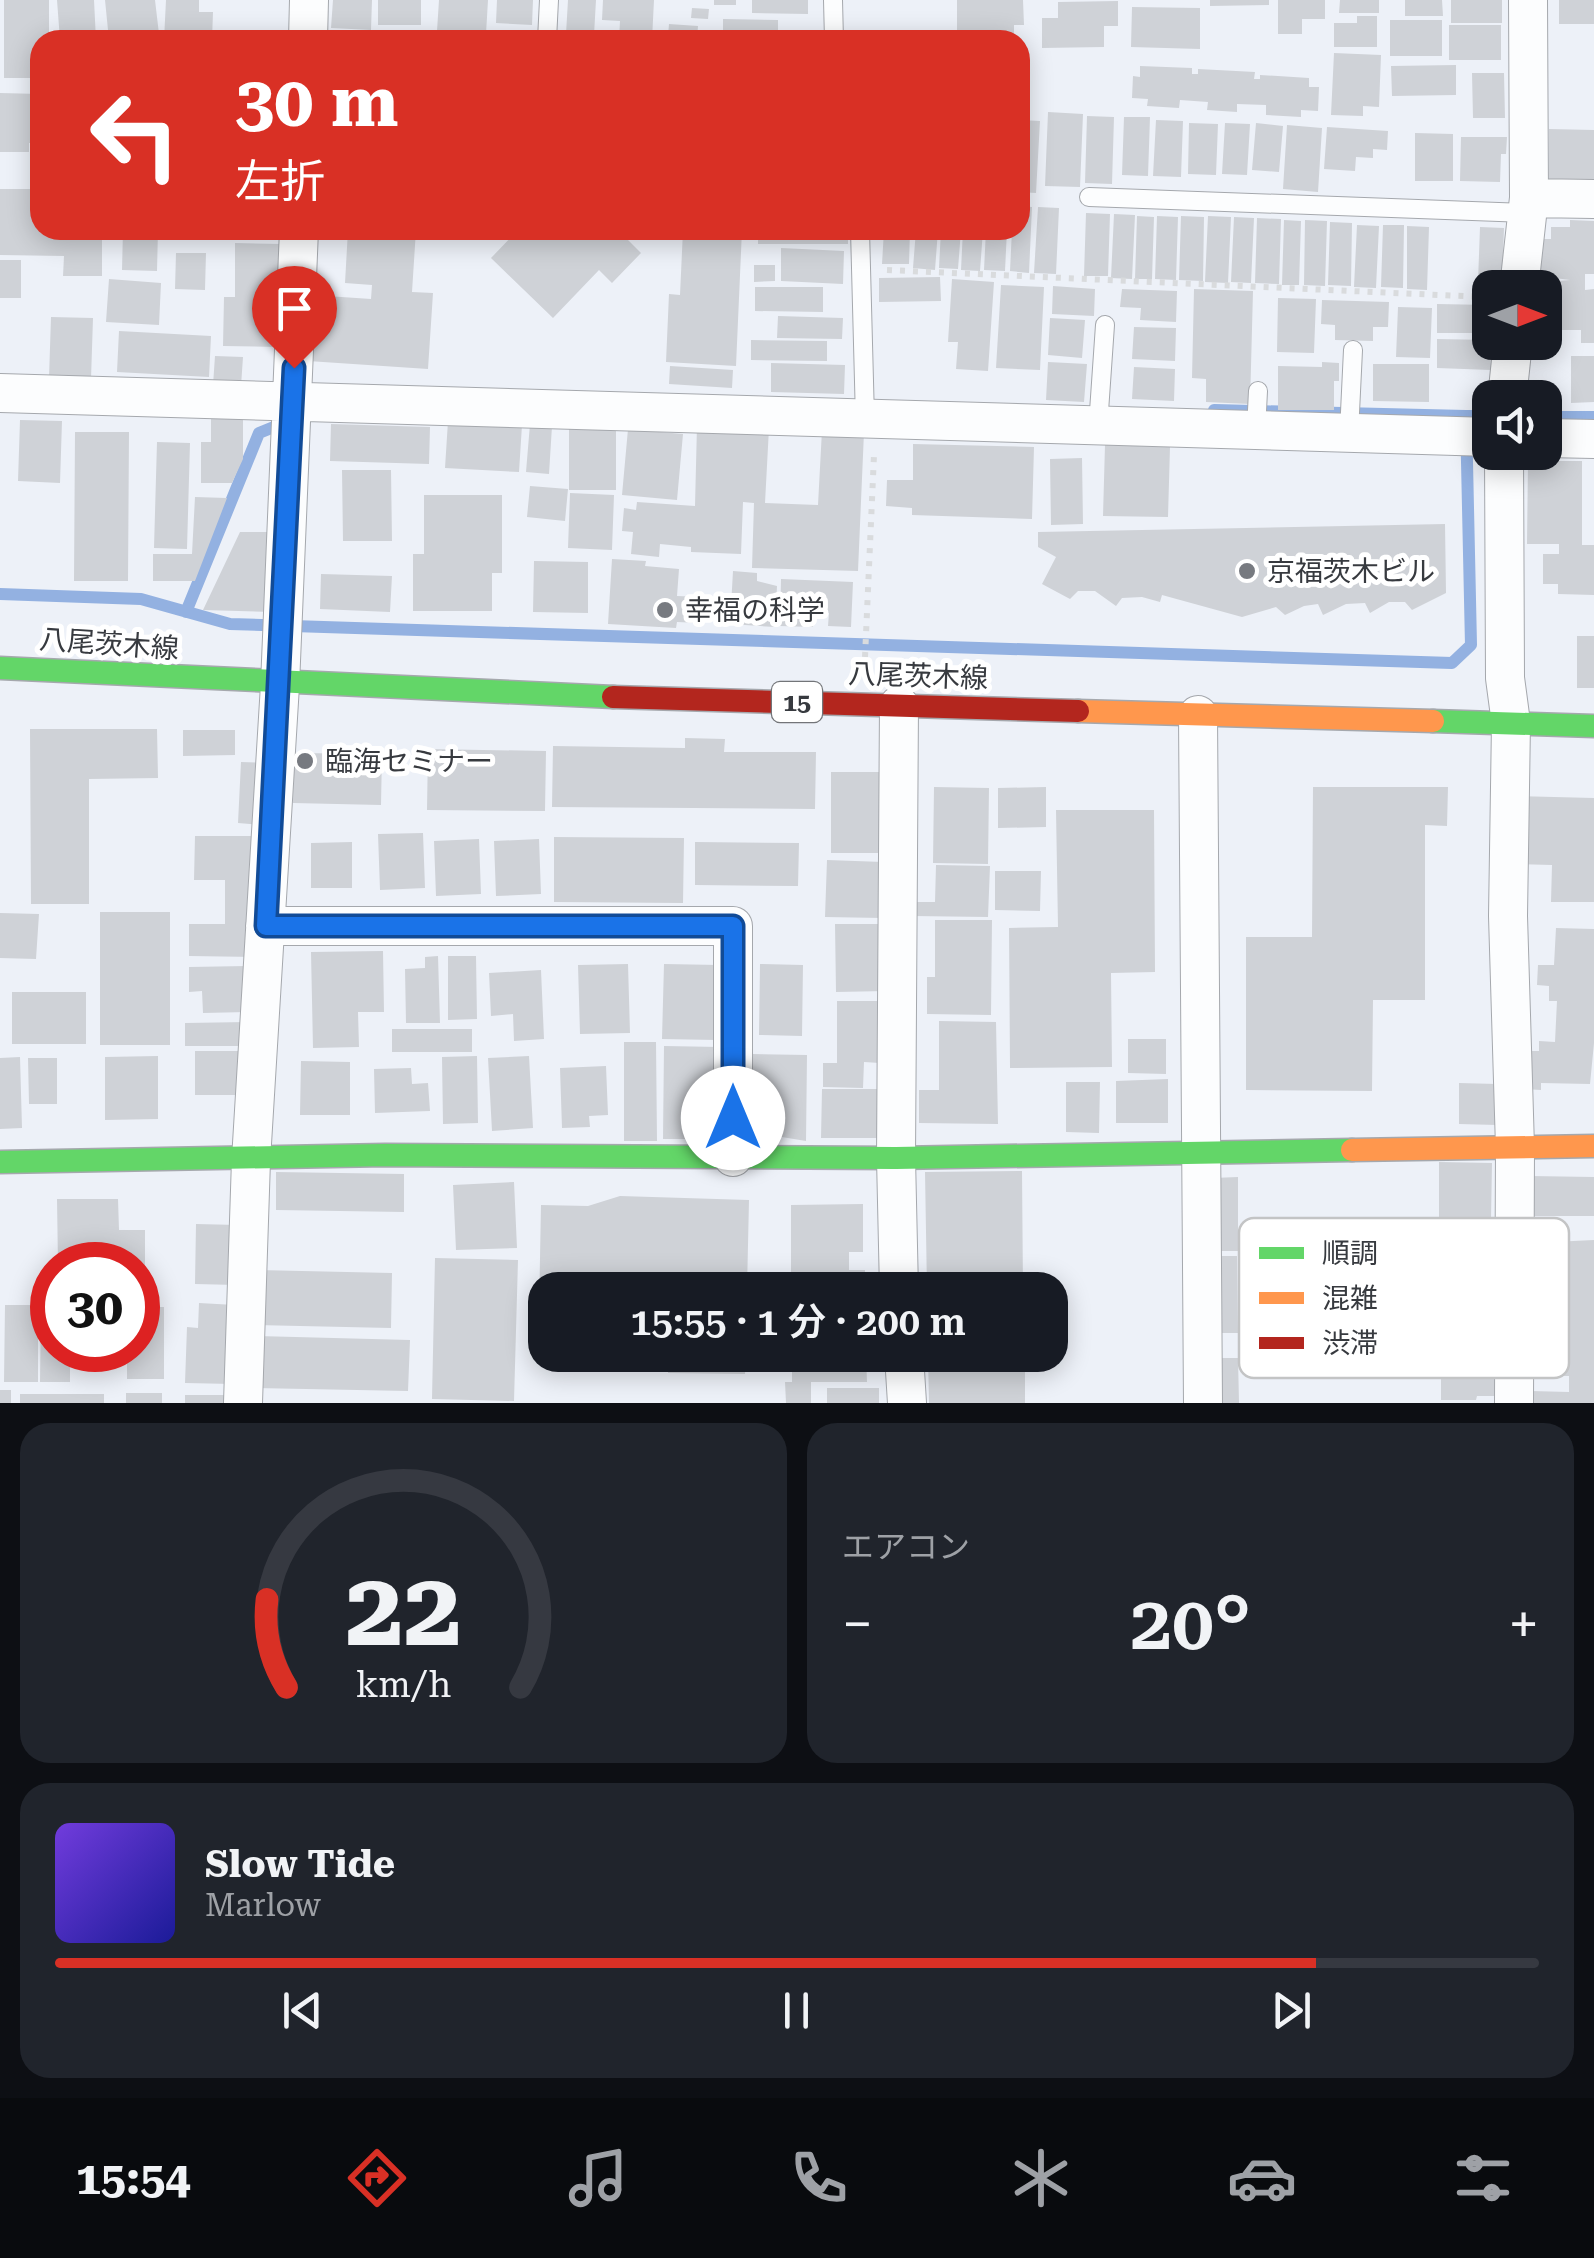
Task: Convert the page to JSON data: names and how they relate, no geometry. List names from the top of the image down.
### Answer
{
  "streets": {
    "street": ["八尾茨木線", "15"]
  },
  "places": ["京福茨木ビル", "幸福の科学", "臨海セミナー"],
  "legend": ["順調", "混雑", "渋滞"],
  "north": "right",
  "page": {
    "turn": ["30 m", "左折"],
    "limit": "30",
    "trip": "15:55 · 1 分 · 200 m",
    "tile": "エアコン",
    "heat": ["−", "20°", "+"],
    "song": ["Slow Tide", "Marlow"],
    "tabs": "15:54",
    "gauge": ["22", "km/h"]
  }
}
